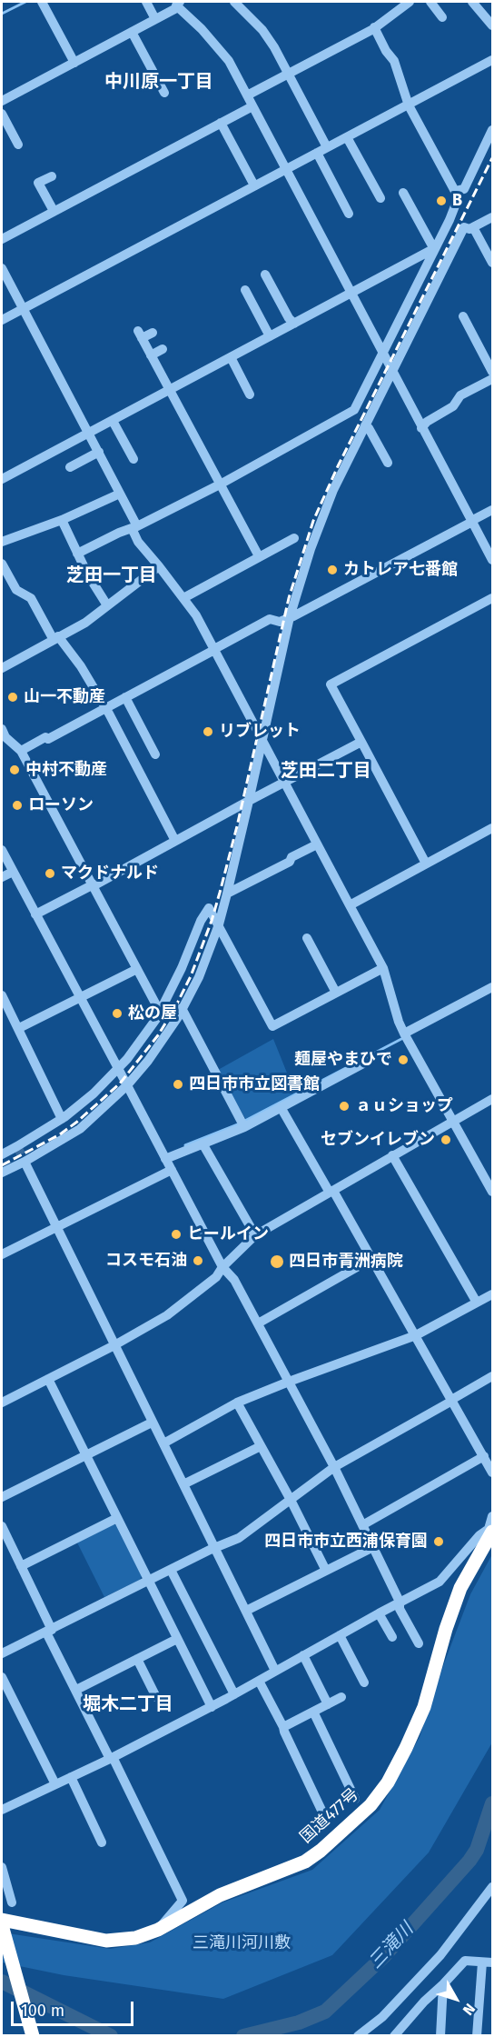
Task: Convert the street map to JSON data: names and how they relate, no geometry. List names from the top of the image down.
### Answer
{
  "streets": {
    "highway": ["国道477号"]
  },
  "districts": [
    "中川原一丁目",
    "芝田一丁目",
    "芝田二丁目",
    "堀木二丁目"
  ],
  "water": ["三滝川"],
  "parks": ["三滝川河川敷"],
  "places": [
    "B",
    "カトレア七番館",
    "山一不動産",
    "リブレット",
    "中村不動産",
    "ローソン",
    "マクドナルド",
    "松の屋",
    "麺屋やまひで",
    "四日市市立図書館",
    "ａｕショップ",
    "セブンイレブン",
    "ヒールイン",
    "コスモ石油",
    "四日市青洲病院",
    "四日市市立西浦保育園"
  ],
  "scale_bar": "100 m",
  "north": "bottom right"
}
